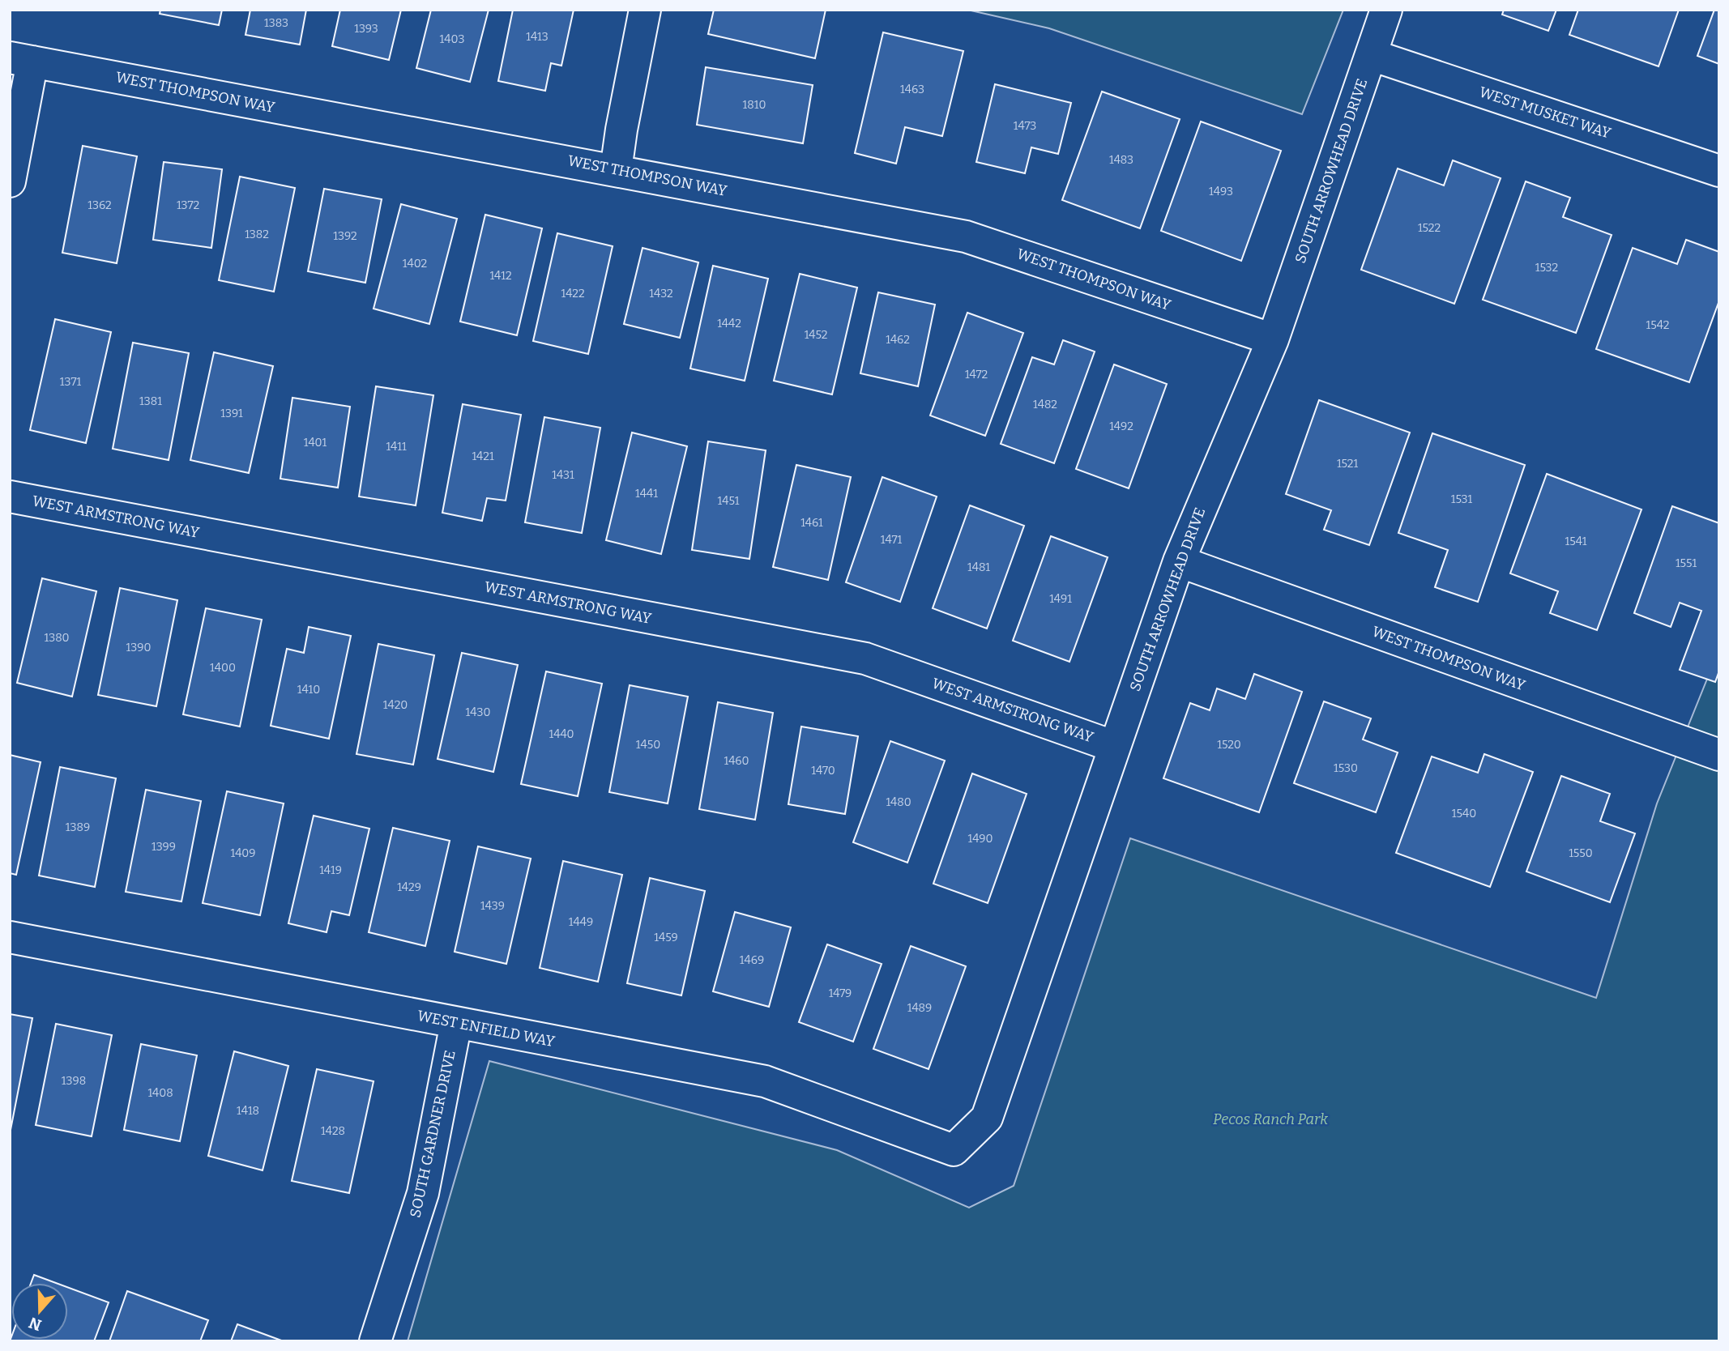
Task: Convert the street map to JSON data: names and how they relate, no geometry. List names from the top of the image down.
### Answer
{
  "streets": {
    "street": [
      "WEST THOMPSON WAY",
      "WEST MUSKET WAY",
      "SOUTH ARROWHEAD DRIVE",
      "WEST ARMSTRONG WAY",
      "WEST ENFIELD WAY",
      "SOUTH GARDNER DRIVE"
    ]
  },
  "crossings": [
    ["WEST THOMPSON WAY", "SOUTH ARROWHEAD DRIVE"],
    ["WEST MUSKET WAY", "SOUTH ARROWHEAD DRIVE"],
    ["SOUTH ARROWHEAD DRIVE", "WEST ARMSTRONG WAY"],
    ["SOUTH ARROWHEAD DRIVE", "WEST ENFIELD WAY"],
    ["WEST ENFIELD WAY", "SOUTH GARDNER DRIVE"]
  ],
  "parks": ["Pecos Ranch Park"],
  "house_numbers": [
    "1383",
    "1393",
    "1413",
    "1403",
    "1463",
    "1810",
    "1473",
    "1483",
    "1493",
    "1362",
    "1372",
    "1522",
    "1382",
    "1392",
    "1402",
    "1532",
    "1412",
    "1422",
    "1432",
    "1442",
    "1542",
    "1452",
    "1462",
    "1472",
    "1371",
    "1381",
    "1482",
    "1391",
    "1492",
    "1401",
    "1411",
    "1421",
    "1521",
    "1431",
    "1441",
    "1531",
    "1451",
    "1461",
    "1471",
    "1541",
    "1551",
    "1481",
    "1491",
    "1380",
    "1390",
    "1400",
    "1410",
    "1420",
    "1430",
    "1440",
    "1450",
    "1520",
    "1460",
    "1530",
    "1470",
    "1480",
    "1540",
    "1389",
    "1490",
    "1399",
    "1409",
    "1550",
    "1419",
    "1429",
    "1439",
    "1449",
    "1459",
    "1469",
    "1479",
    "1489",
    "1398",
    "1408",
    "1418",
    "1428"
  ],
  "north": "bottom"
}
